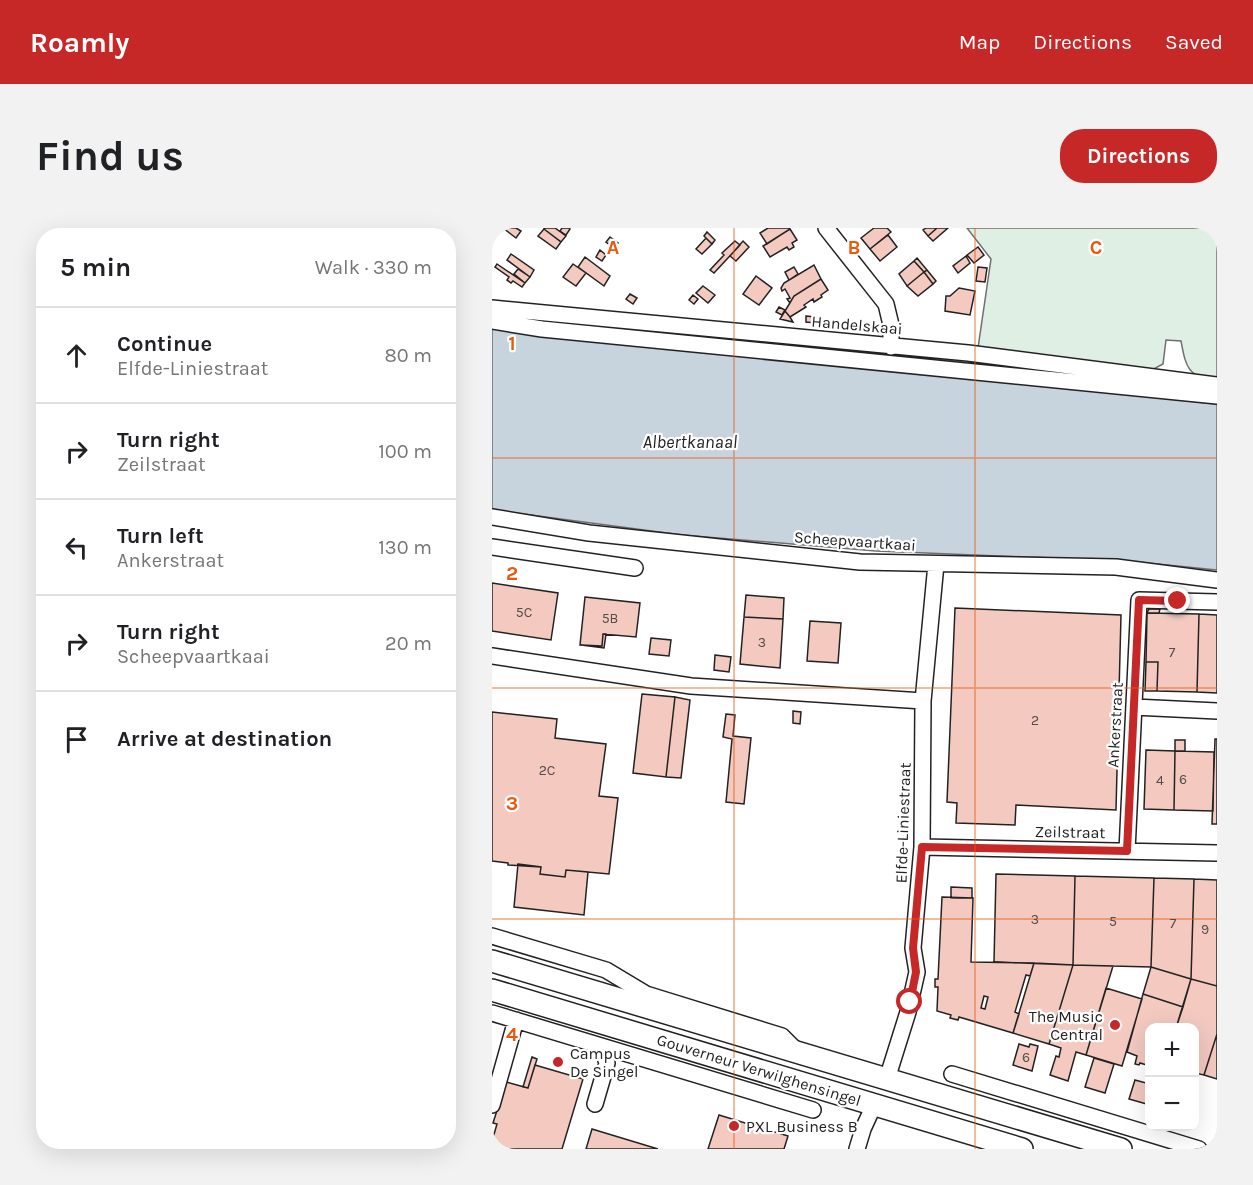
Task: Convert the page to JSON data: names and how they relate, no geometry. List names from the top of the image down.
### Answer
{
  "streets": {
    "highway": ["Gouverneur Verwilghensingel"],
    "street": [
      "Handelskaai",
      "Scheepvaartkaai",
      "Ankerstraat",
      "Elfde-Liniestraat",
      "Zeilstraat"
    ]
  },
  "crossings": [
    ["Scheepvaartkaai", "Elfde-Liniestraat"],
    ["Ankerstraat", "Zeilstraat"],
    ["Elfde-Liniestraat", "Zeilstraat"],
    ["Elfde-Liniestraat", "Gouverneur Verwilghensingel"]
  ],
  "water": ["Albertkanaal"],
  "places": ["The Music Central", "Campus De Singel", "PXL Business B"],
  "house_numbers": [
    "5C",
    "5B",
    "3",
    "7",
    "2",
    "2C",
    "6",
    "4",
    "3",
    "5",
    "7",
    "9",
    "6"
  ],
  "page": {
    "header": "Roamly",
    "nav": ["Map", "Directions", "Saved"],
    "buttons": "Directions",
    "title": "Find us",
    "heading": ["5 min", "Walk · 330 m"],
    "list": [
      ["Continue", "Elfde-Liniestraat", "80 m"],
      ["Turn right", "Zeilstraat", "100 m"],
      ["Turn left", "Ankerstraat", "130 m"],
      ["Turn right", "Scheepvaartkaai", "20 m"],
      "Arrive at destination"
    ],
    "map_buttons": ["+", "−"]
  },
  "grid": {
    "columns": ["A", "B", "C"],
    "rows": [
      "1",
      "2",
      "3",
      "4"
    ]
  }
}
